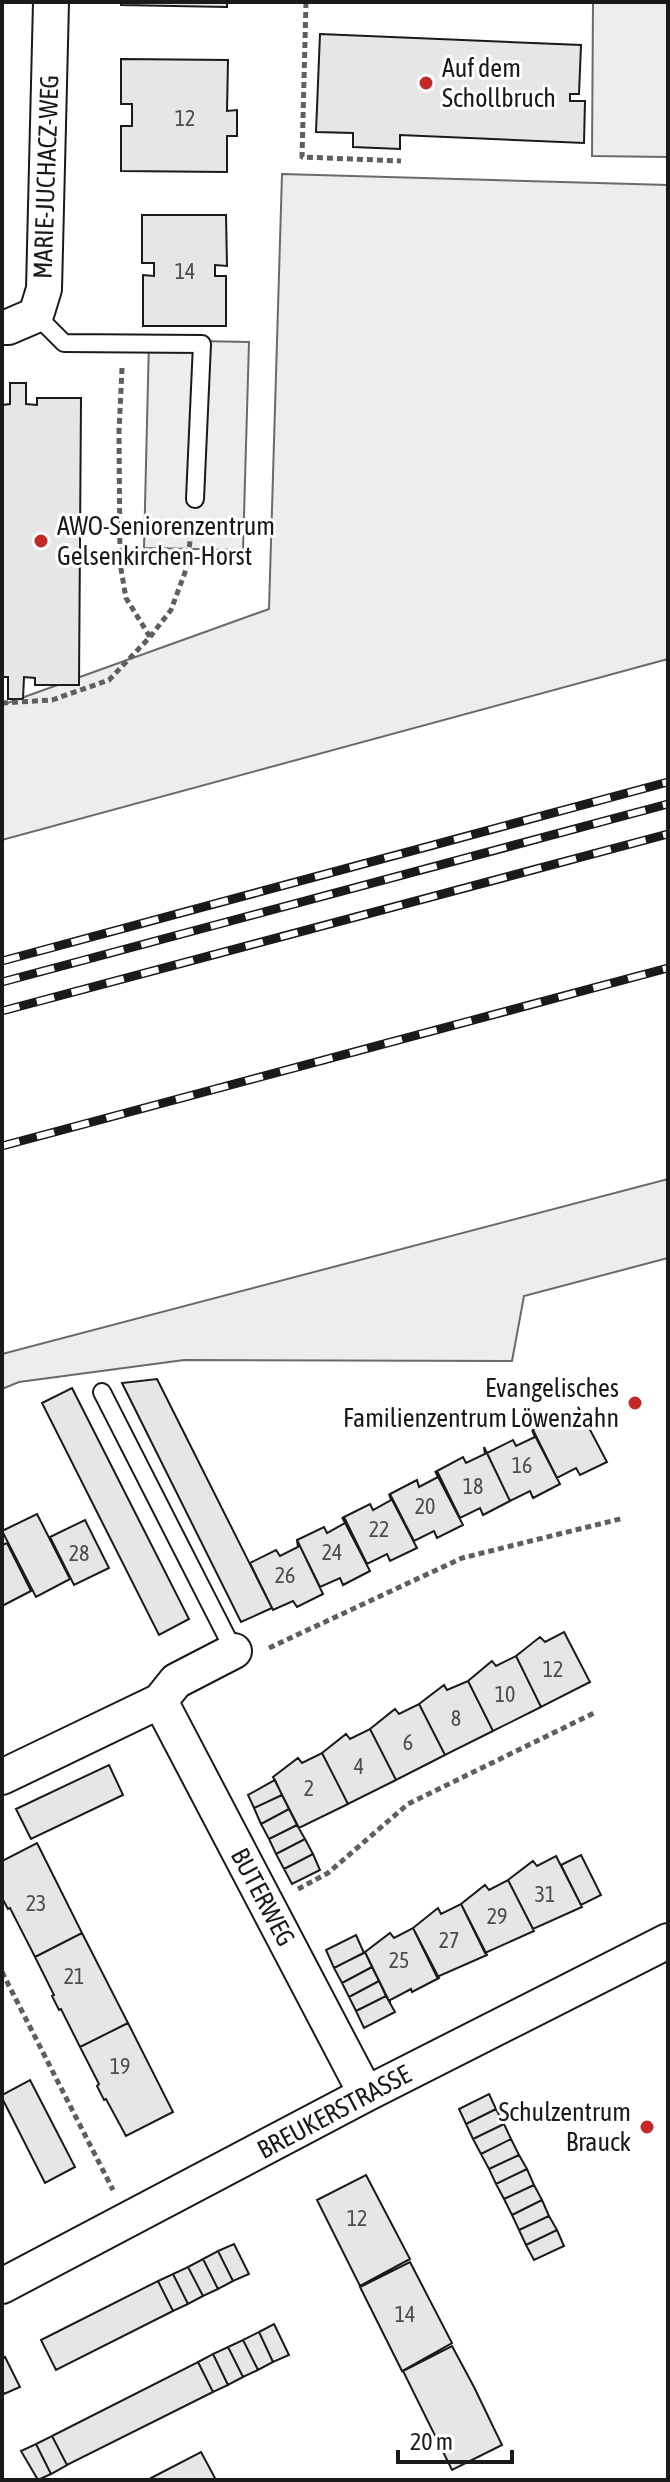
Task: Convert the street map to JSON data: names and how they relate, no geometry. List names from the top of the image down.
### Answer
{
  "streets": {
    "street": ["MARIE-JUCHACZ-WEG", "BUTERWEG", "BREUKERSTRASSE"]
  },
  "crossings": [
    ["BUTERWEG", "BREUKERSTRASSE"]
  ],
  "places": [
    "Auf dem Schollbruch",
    "AWO-Seniorenzentrum Gelsenkirchen-Horst",
    "Evangelisches Familienzentrum Löwenzahn",
    "Schulzentrum Brauck"
  ],
  "house_numbers": [
    "12",
    "14",
    "16",
    "18",
    "20",
    "22",
    "24",
    "28",
    "26",
    "12",
    "10",
    "8",
    "6",
    "4",
    "2",
    "31",
    "23",
    "29",
    "27",
    "25",
    "21",
    "19",
    "12",
    "14"
  ],
  "scale_bar": "20 m"
}
